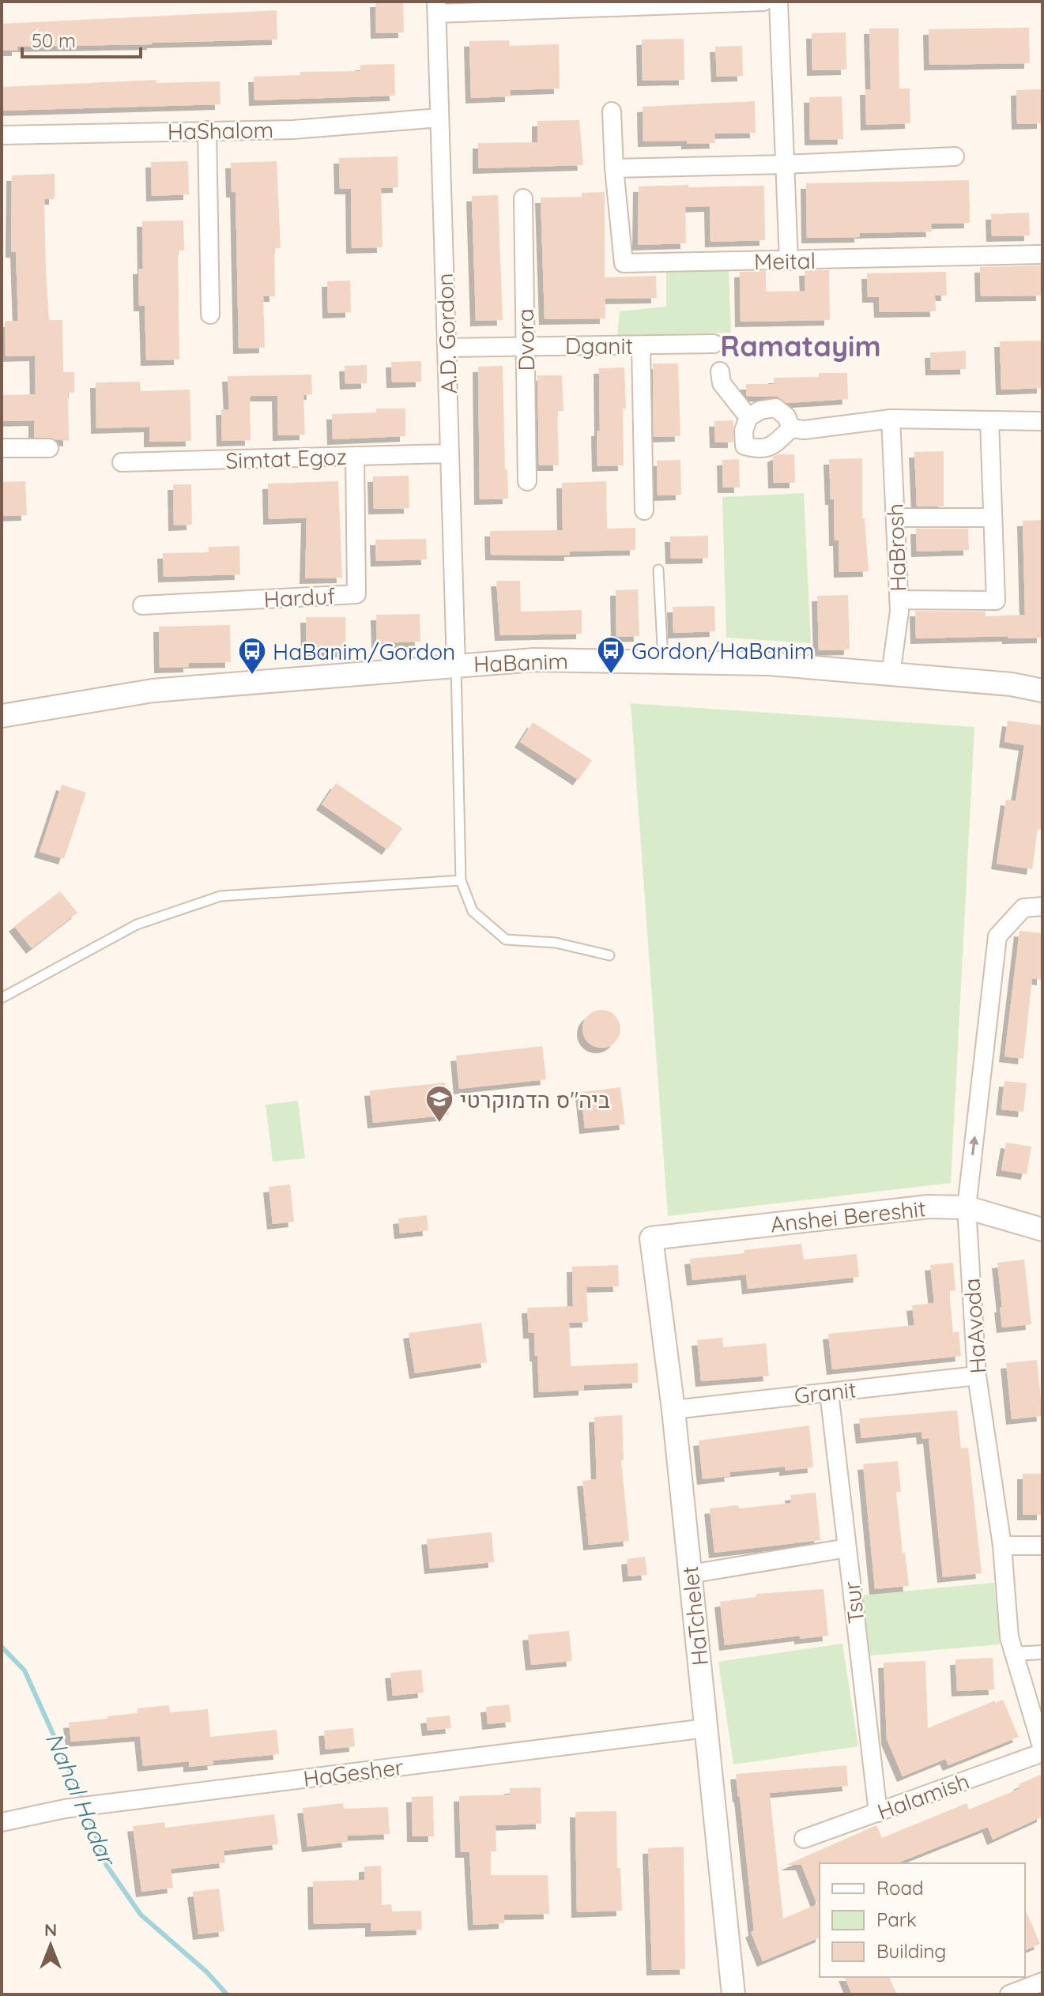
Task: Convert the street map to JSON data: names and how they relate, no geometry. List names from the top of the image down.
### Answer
{
  "streets": {
    "street": [
      "HaShalom",
      "Meital",
      "A.D. Gordon",
      "Dvora",
      "Dganit",
      "Simtat Egoz",
      "HaBrosh",
      "Harduf",
      "HaBanim",
      "Anshei Bereshit",
      "HaAvoda",
      "Granit",
      "Tsur",
      "HaTchelet",
      "HaGesher",
      "Halamish"
    ]
  },
  "crossings": [
    ["HaShalom", "A.D. Gordon"],
    ["A.D. Gordon", "Dganit"],
    ["A.D. Gordon", "Simtat Egoz"],
    ["A.D. Gordon", "HaBanim"],
    ["Dvora", "Dganit"],
    ["Simtat Egoz", "Harduf"],
    ["HaBrosh", "HaBanim"],
    ["Anshei Bereshit", "HaAvoda"],
    ["Anshei Bereshit", "HaTchelet"],
    ["HaAvoda", "Granit"],
    ["HaAvoda", "Halamish"],
    ["Granit", "Tsur"],
    ["Granit", "HaTchelet"],
    ["Tsur", "Halamish"],
    ["HaTchelet", "HaGesher"]
  ],
  "one_way": ["HaAvoda"],
  "districts": ["Ramatayim"],
  "water": ["Nahal Hadar"],
  "places": {
    "bus stop": ["Gordon/HaBanim", "HaBanim/Gordon"],
    "school or university": ["ביה\"ס הדמוקרטי"]
  },
  "legend": ["Road", "Park", "Building"],
  "scale_bar": "50 m",
  "north": "top"
}
